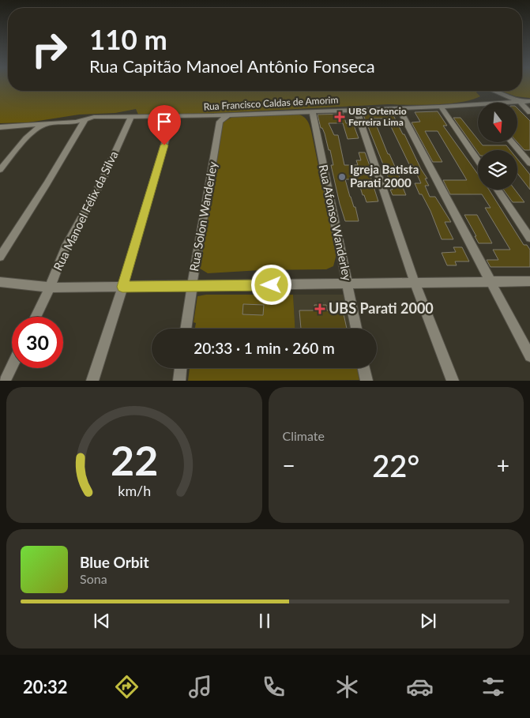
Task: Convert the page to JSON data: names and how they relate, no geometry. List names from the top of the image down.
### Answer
{
  "streets": {
    "street": [
      "Rua Francisco Caldas de Amorim",
      "Rua Manoel Félix da Silva",
      "Rua Solon Wanderley",
      "Rua Afonso Wanderley"
    ]
  },
  "crossings": [
    ["Rua Francisco Caldas de Amorim", "Rua Manoel Félix da Silva"],
    ["Rua Francisco Caldas de Amorim", "Rua Solon Wanderley"],
    ["Rua Francisco Caldas de Amorim", "Rua Afonso Wanderley"]
  ],
  "places": {
    "health": ["UBS Ortencio Ferreira Lima", "UBS Parati 2000"],
    "other": ["Igreja Batista Parati 2000"]
  },
  "north": "bottom",
  "page": {
    "turn": ["110 m", "Rua Capitão Manoel Antônio Fonseca"],
    "limit": "30",
    "trip": "20:33 · 1 min · 260 m",
    "tile": "Climate",
    "heat": ["−", "22°", "+"],
    "song": ["Blue Orbit", "Sona"],
    "tabs": "20:32",
    "gauge": ["22", "km/h"]
  }
}
